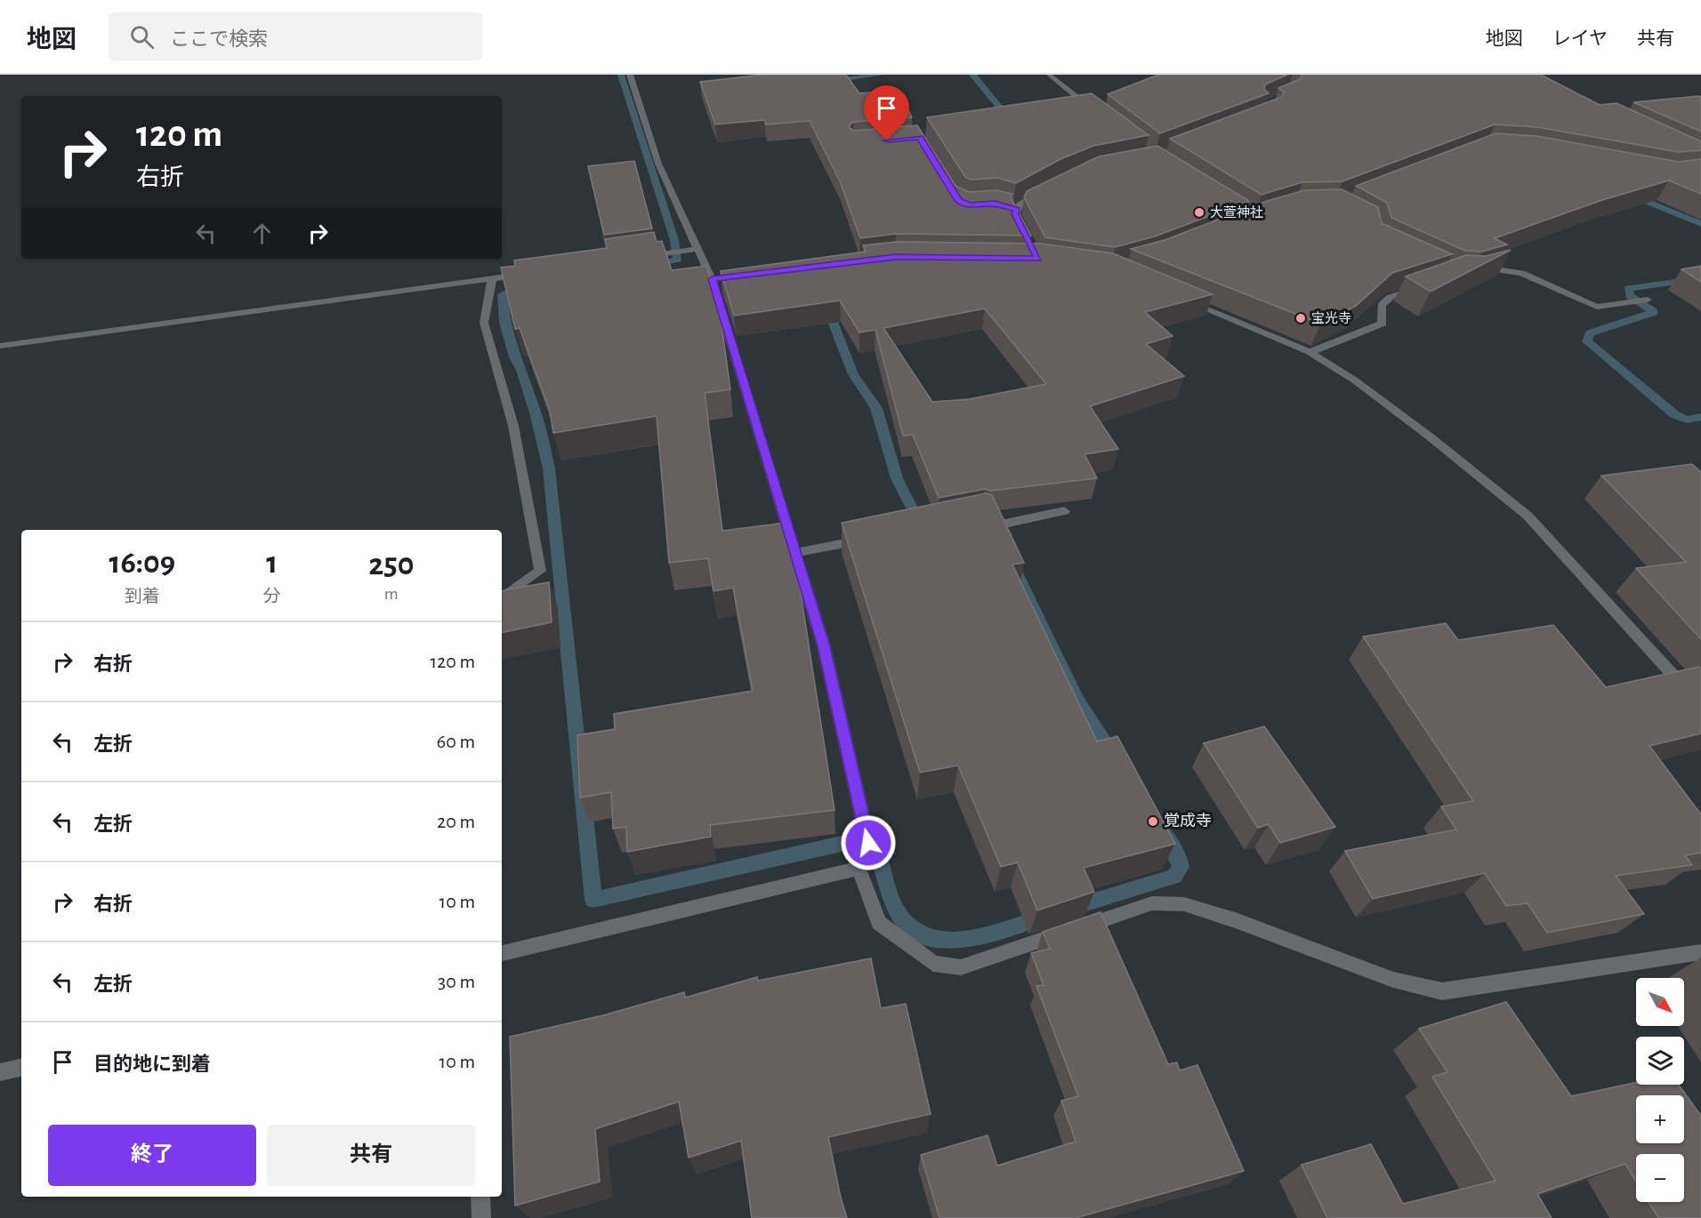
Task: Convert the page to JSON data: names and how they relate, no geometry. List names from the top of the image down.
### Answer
{
  "places": ["大萱神社", "宝光寺", "覚成寺"],
  "north": "bottom right",
  "page": {
    "header": "地図",
    "search": "ここで検索",
    "nav": ["地図", "レイヤ", "共有"],
    "turn": ["120 m", "右折"],
    "eta": [
      "16:09",
      "到着",
      "1",
      "分",
      "250",
      "m"
    ],
    "list": [
      {
        "name": "右折",
        "value": "120 m"
      },
      {
        "name": "左折",
        "value": "60 m"
      },
      {
        "name": "左折",
        "value": "20 m"
      },
      {
        "name": "右折",
        "value": "10 m"
      },
      {
        "name": "左折",
        "value": "30 m"
      },
      {
        "name": "目的地に到着",
        "value": "10 m"
      }
    ],
    "map_buttons": ["+", "−"],
    "buttons": ["終了", "共有"]
  }
}
